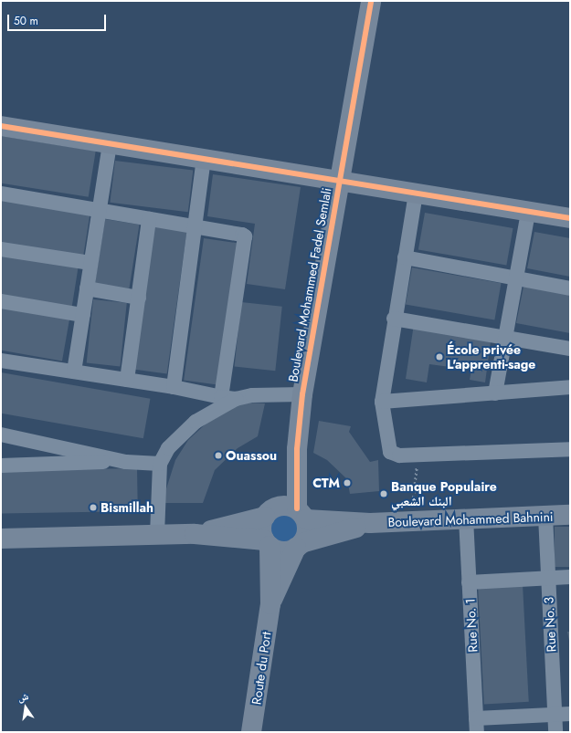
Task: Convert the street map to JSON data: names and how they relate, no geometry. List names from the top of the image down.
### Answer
{
  "streets": {
    "street": [
      "Boulevard Mohammed Fadel Semlali",
      "Boulevard Mohammed Bahnini",
      "Rue No. 3",
      "Rue No. 1",
      "Route du Port"
    ]
  },
  "crossings": [
    ["Boulevard Mohammed Fadel Semlali", "Boulevard Mohammed Bahnini"],
    ["Boulevard Mohammed Fadel Semlali", "Route du Port"],
    ["Boulevard Mohammed Bahnini", "Rue No. 3"],
    ["Boulevard Mohammed Bahnini", "Rue No. 1"],
    ["Boulevard Mohammed Bahnini", "Route du Port"]
  ],
  "places": [
    "École privée L'apprenti-sage",
    "Ouassou",
    "CTM",
    "Banque Populaire البنك الشعبي",
    "Bismillah"
  ],
  "scale_bar": "50 m",
  "north": "top"
}
